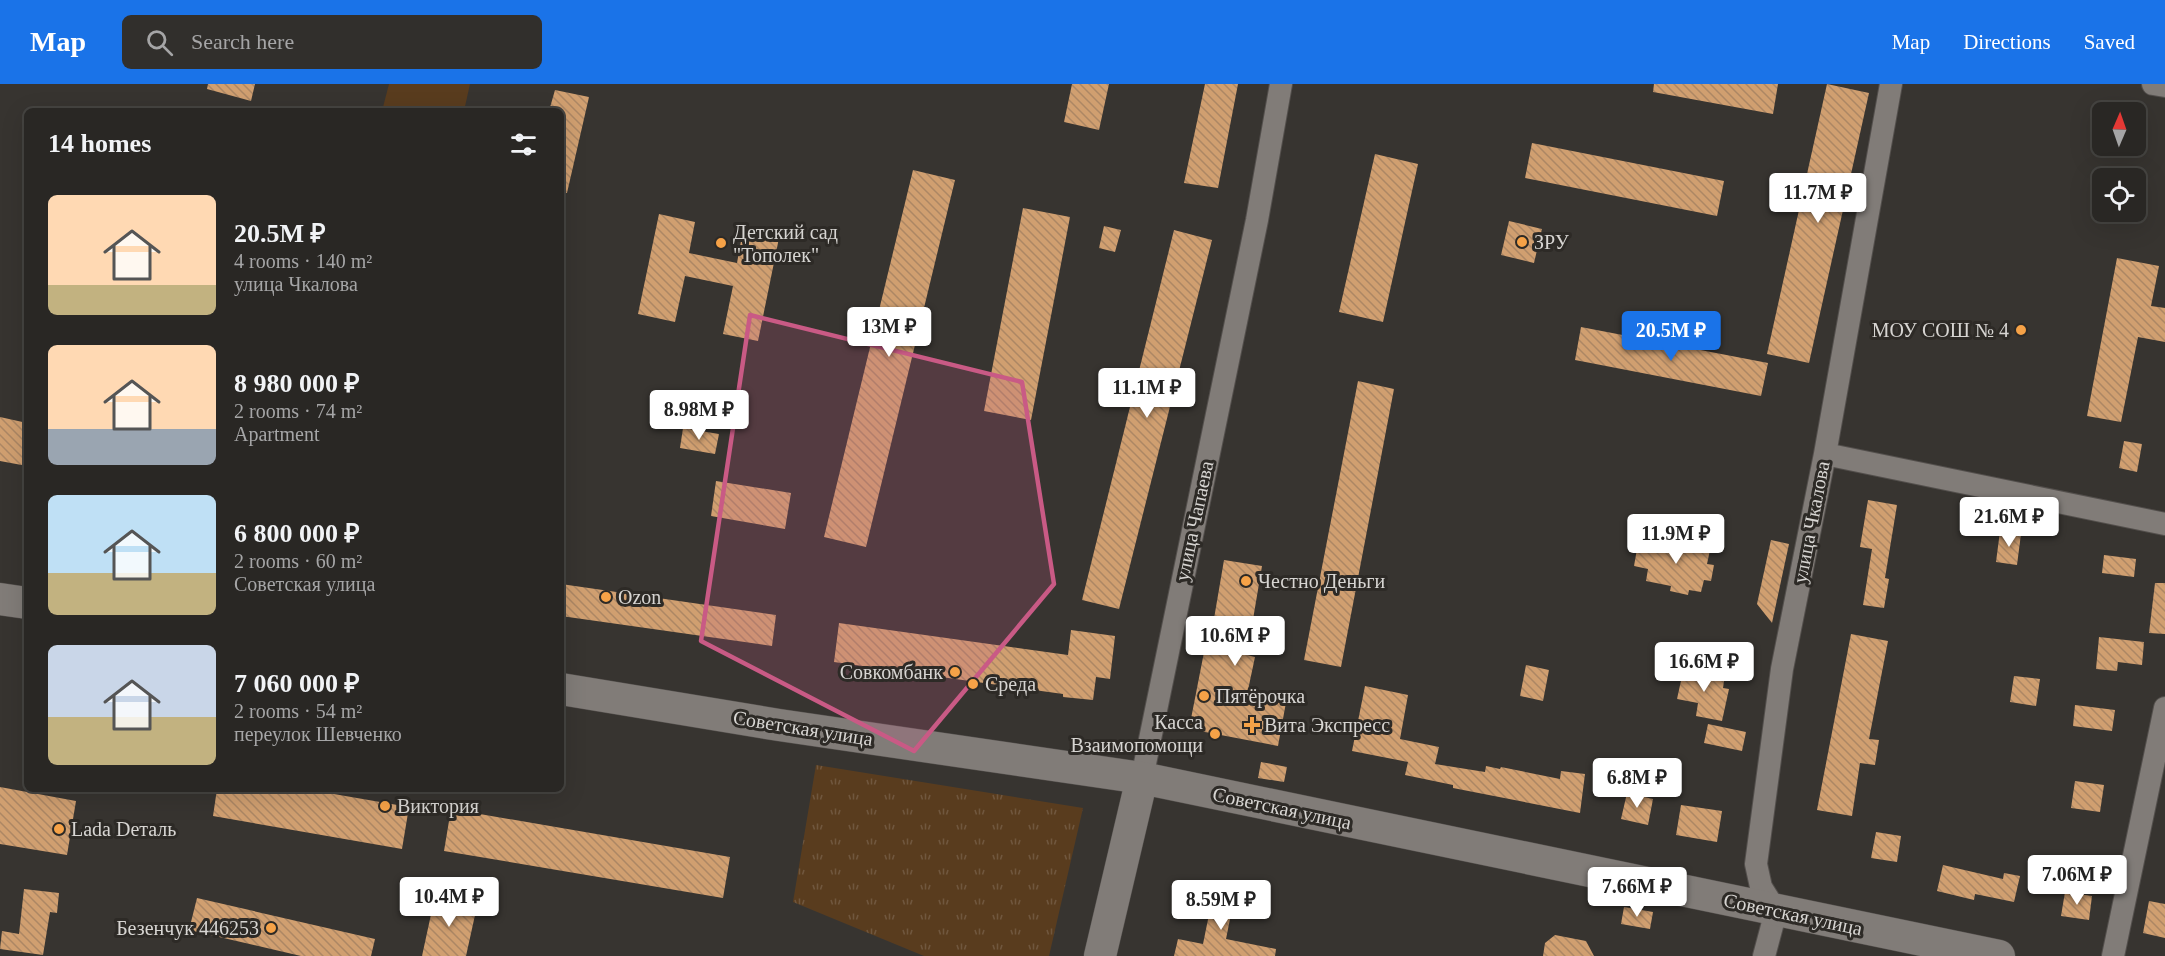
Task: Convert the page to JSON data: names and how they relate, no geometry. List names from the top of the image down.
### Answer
{
  "streets": {
    "street": ["улица Чапаева", "улица Чкалова", "Советская улица"]
  },
  "crossings": [
    ["улица Чапаева", "Советская улица"],
    ["улица Чкалова", "Советская улица"]
  ],
  "places": {
    "other": [
      "ЗРУ",
      "Детский сад \"Тополек\"",
      "МОУ СОШ № 4",
      "Честно Деньги",
      "Ozon",
      "Совкомбанк",
      "Среда",
      "Пятёрочка",
      "Касса Взаимопомощи",
      "Виктория",
      "Lada Dеталь",
      "Безенчук 446253"
    ],
    "health": ["Вита Экспресс"]
  },
  "north": "top",
  "page": {
    "header": "Map",
    "search": "Search here",
    "nav": ["Map", "Directions", "Saved"],
    "heading": "14 homes",
    "price": [
      "11.7M ₽",
      "13M ₽",
      "20.5M ₽",
      "11.1M ₽",
      "8.98M ₽",
      "21.6M ₽",
      "11.9M ₽",
      "10.6M ₽",
      "16.6M ₽",
      "6.8M ₽",
      "7.06M ₽",
      "7.66M ₽",
      "10.4M ₽",
      "8.59M ₽"
    ],
    "list": [
      {
        "name": "20.5M ₽",
        "note": "4 rooms · 140 m² · улица Чкалова"
      },
      {
        "name": "8 980 000 ₽",
        "note": "2 rooms · 74 m² · Apartment"
      },
      {
        "name": "6 800 000 ₽",
        "note": "2 rooms · 60 m² · Советская улица"
      },
      {
        "name": "7 060 000 ₽",
        "note": "2 rooms · 54 m² · переулок Шевченко"
      }
    ]
  }
}
